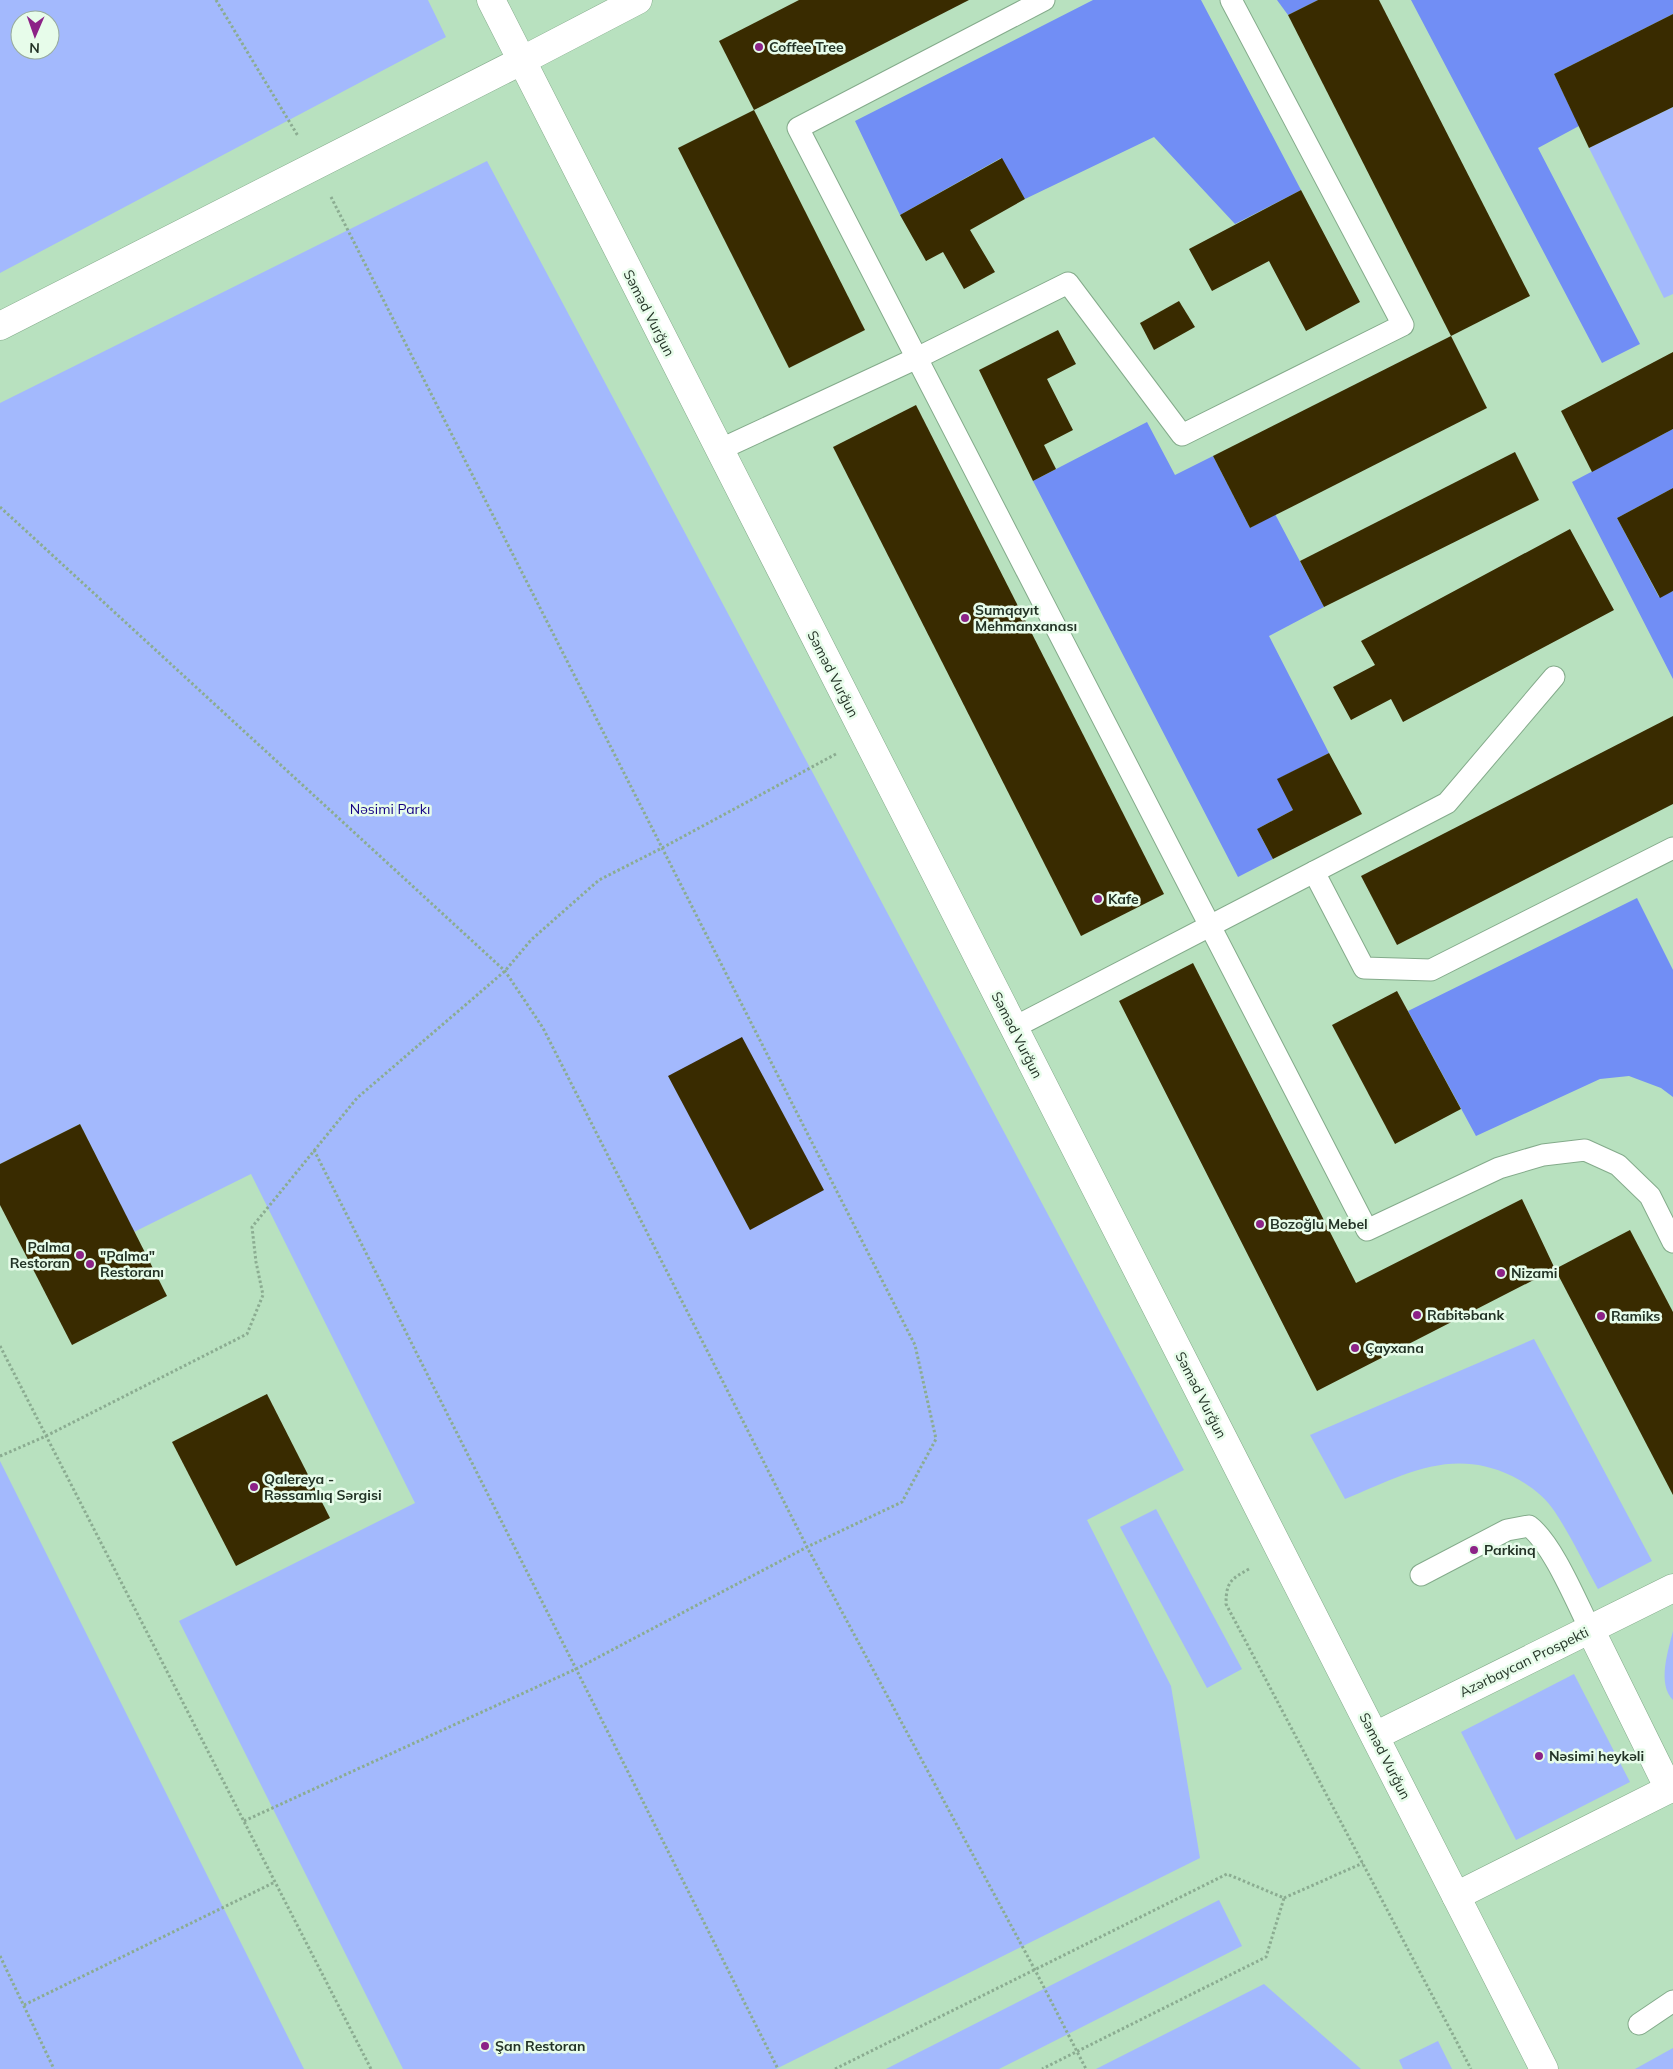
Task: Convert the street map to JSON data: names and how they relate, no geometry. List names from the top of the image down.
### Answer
{
  "streets": {
    "main road": ["Səməd Vurğun", "Azərbaycan Prospekti"]
  },
  "crossings": [
    ["Səməd Vurğun", "Azərbaycan Prospekti"]
  ],
  "parks": ["Nəsimi Parkı"],
  "places": [
    "Coffee Tree",
    "Sumqayıt Mehmanxanası",
    "Kafe",
    "Bozoğlu Mebel",
    "Palma Restoran",
    "\"Palma\" Restoranı",
    "Nizami",
    "Rabitəbank",
    "Ramiks",
    "Çayxana",
    "Qalereya - Rəssamlıq Sərgisi",
    "Parkinq",
    "Nəsimi heykəli",
    "Şan Restoran"
  ],
  "north": "bottom"
}
